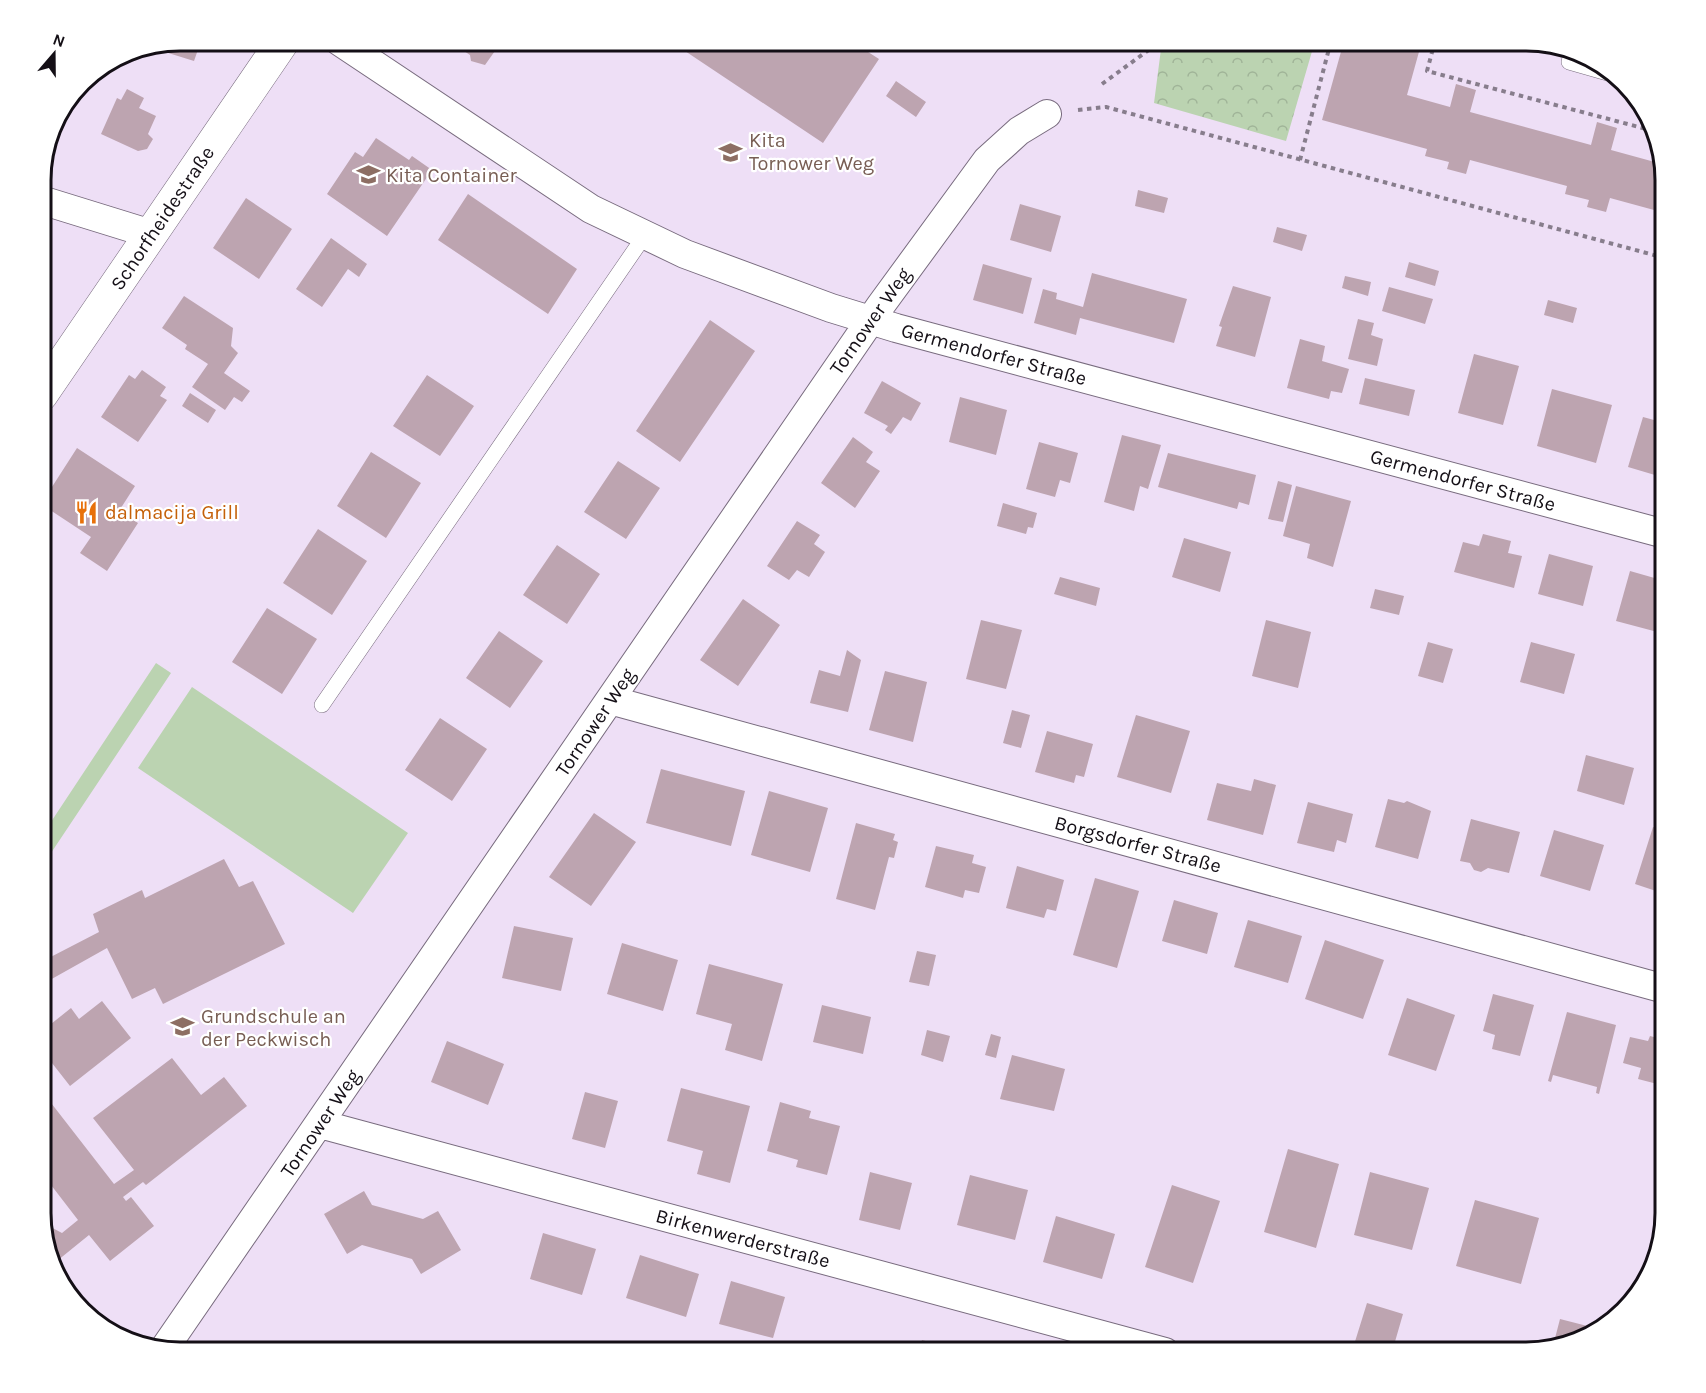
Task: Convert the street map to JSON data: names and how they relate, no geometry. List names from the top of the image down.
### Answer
{
  "streets": {
    "main road": ["Schorfheidestraße"],
    "street": [
      "Tornower Weg",
      "Germendorfer Straße",
      "Borgsdorfer Straße",
      "Birkenwerderstraße"
    ]
  },
  "crossings": [
    ["Tornower Weg", "Germendorfer Straße"],
    ["Tornower Weg", "Borgsdorfer Straße"],
    ["Tornower Weg", "Birkenwerderstraße"]
  ],
  "places": {
    "school or university": ["Kita Tornower Weg", "Kita Container", "Grundschule an der Peckwisch"],
    "restaurant": ["dalmacija Grill"]
  },
  "north": "top"
}
